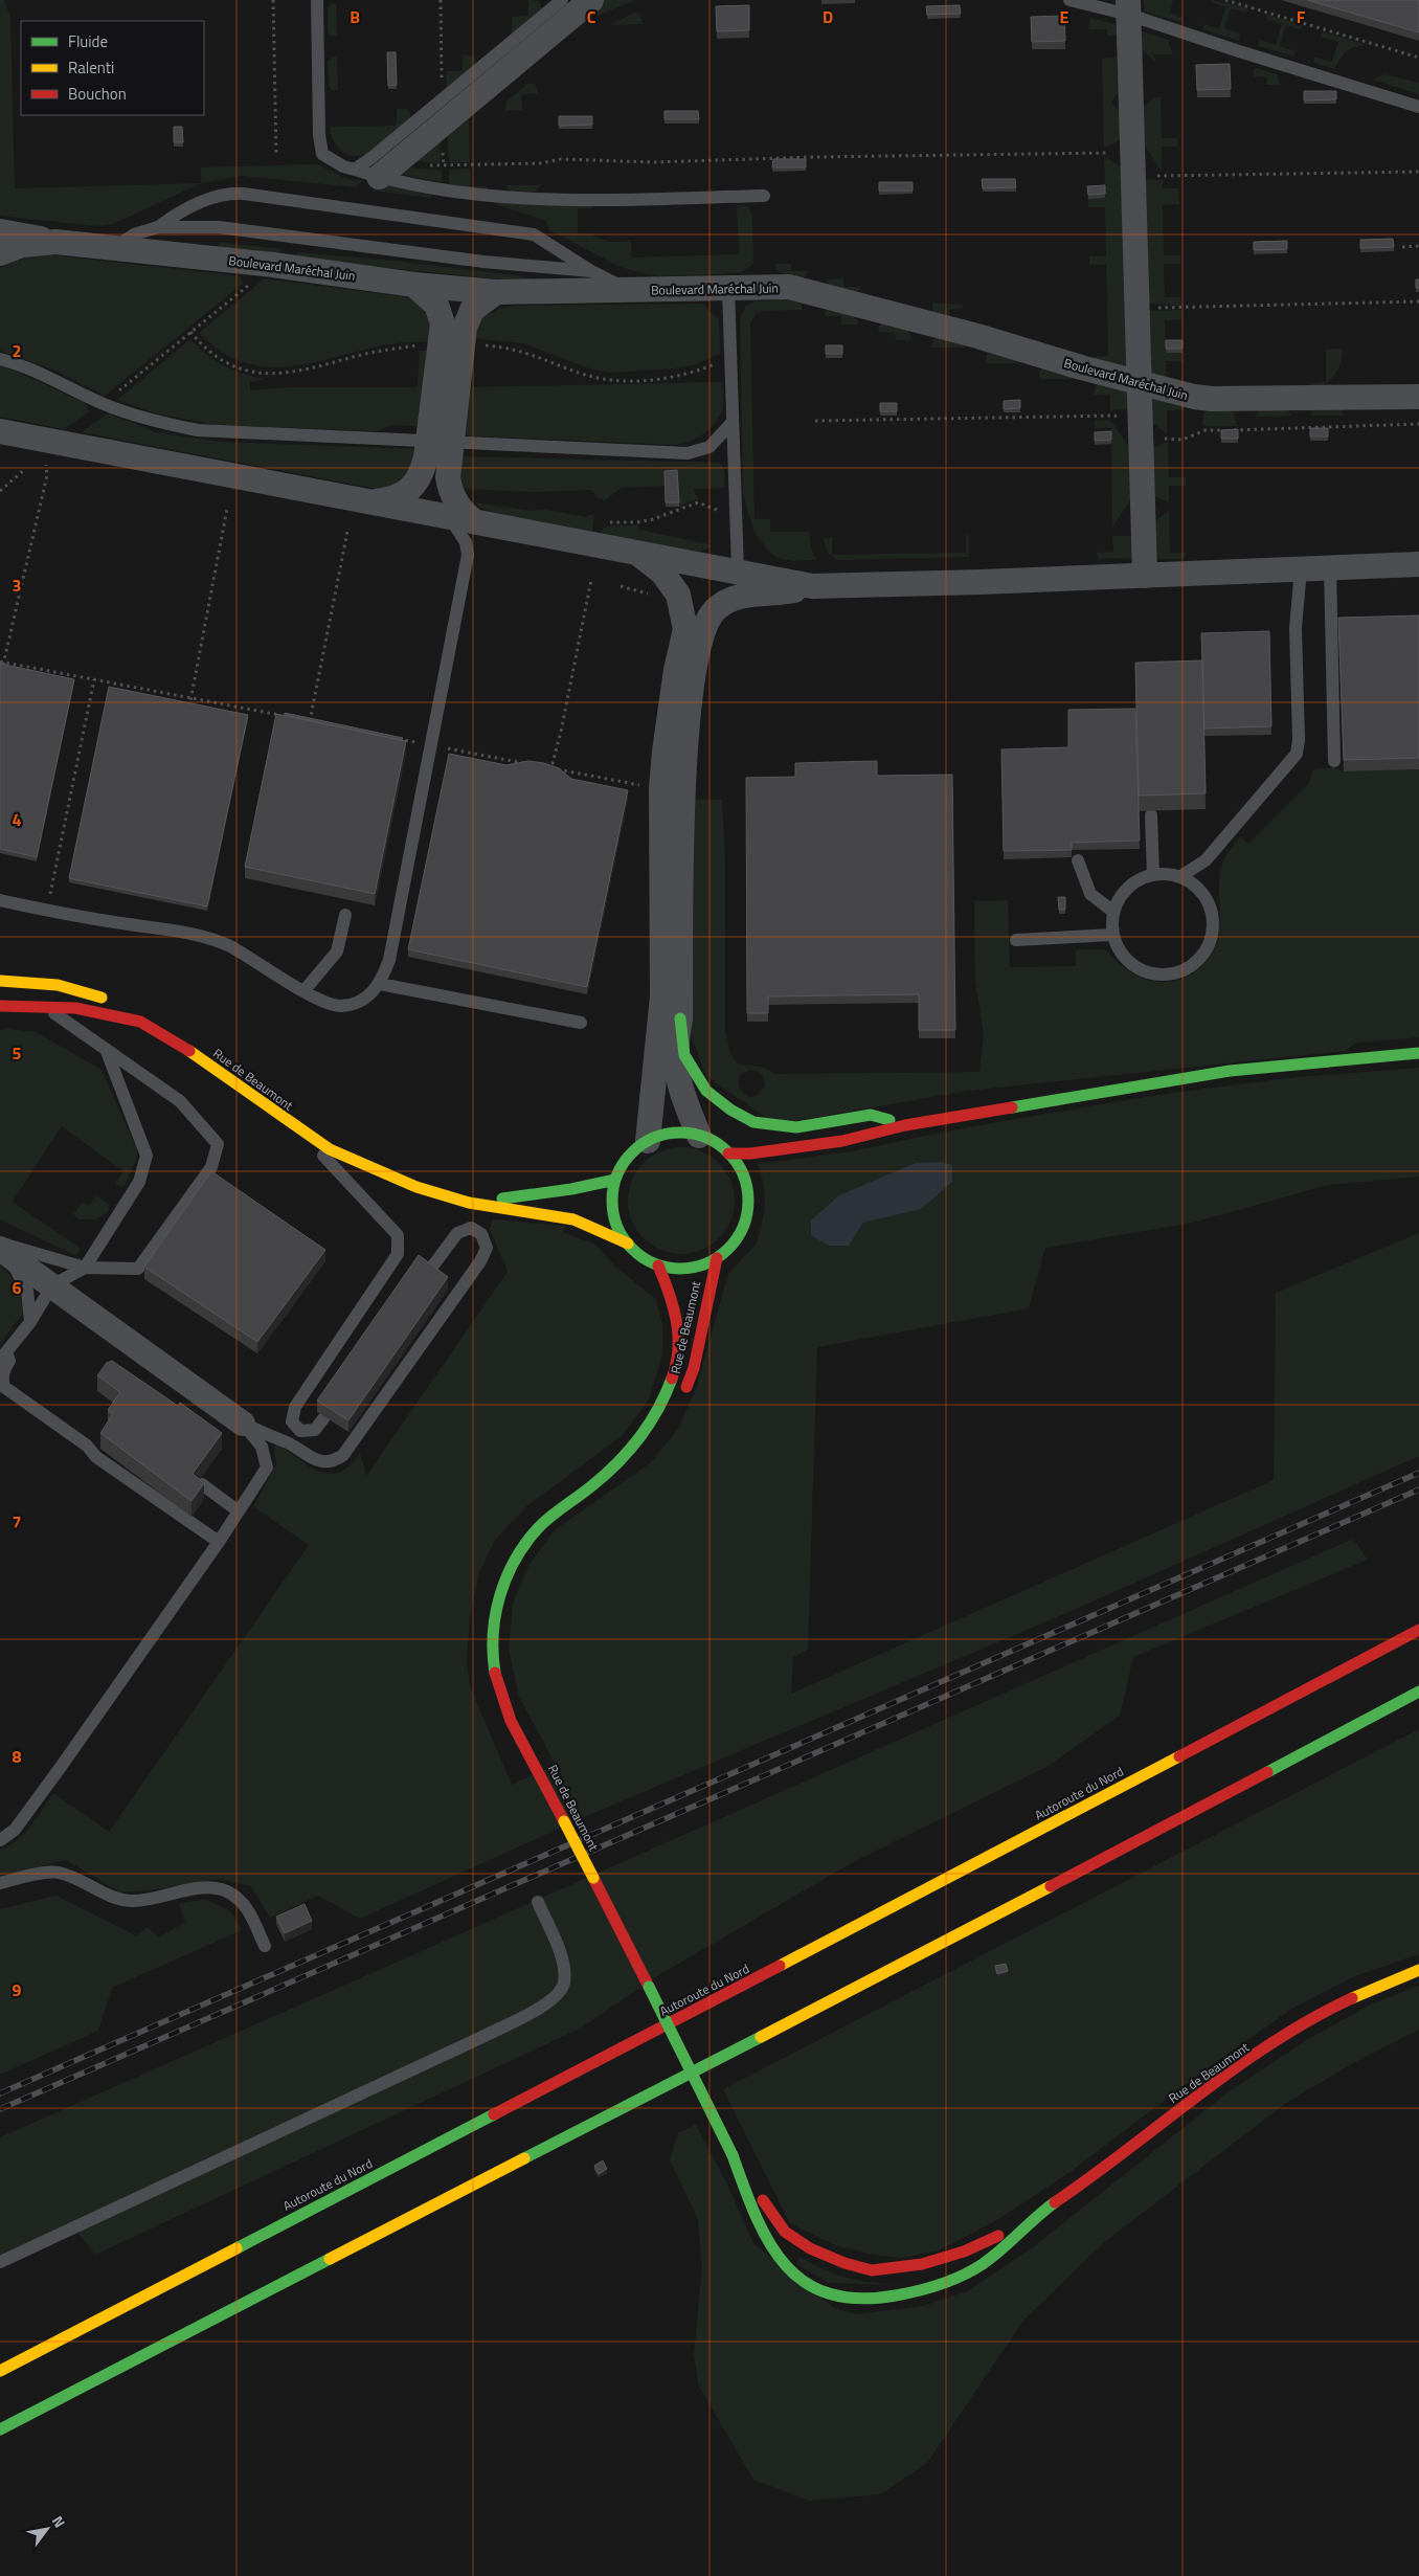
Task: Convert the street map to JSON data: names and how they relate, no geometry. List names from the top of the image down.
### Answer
{
  "streets": {
    "main road": ["Rue de Beaumont", "Autoroute du Nord"],
    "street": ["Boulevard Maréchal Juin"]
  },
  "legend": ["Fluide", "Ralenti", "Bouchon"],
  "north": "top right",
  "grid": {
    "columns": [
      "B",
      "C",
      "D",
      "E",
      "F"
    ],
    "rows": [
      "2",
      "3",
      "4",
      "5",
      "6",
      "7",
      "8",
      "9"
    ]
  }
}
